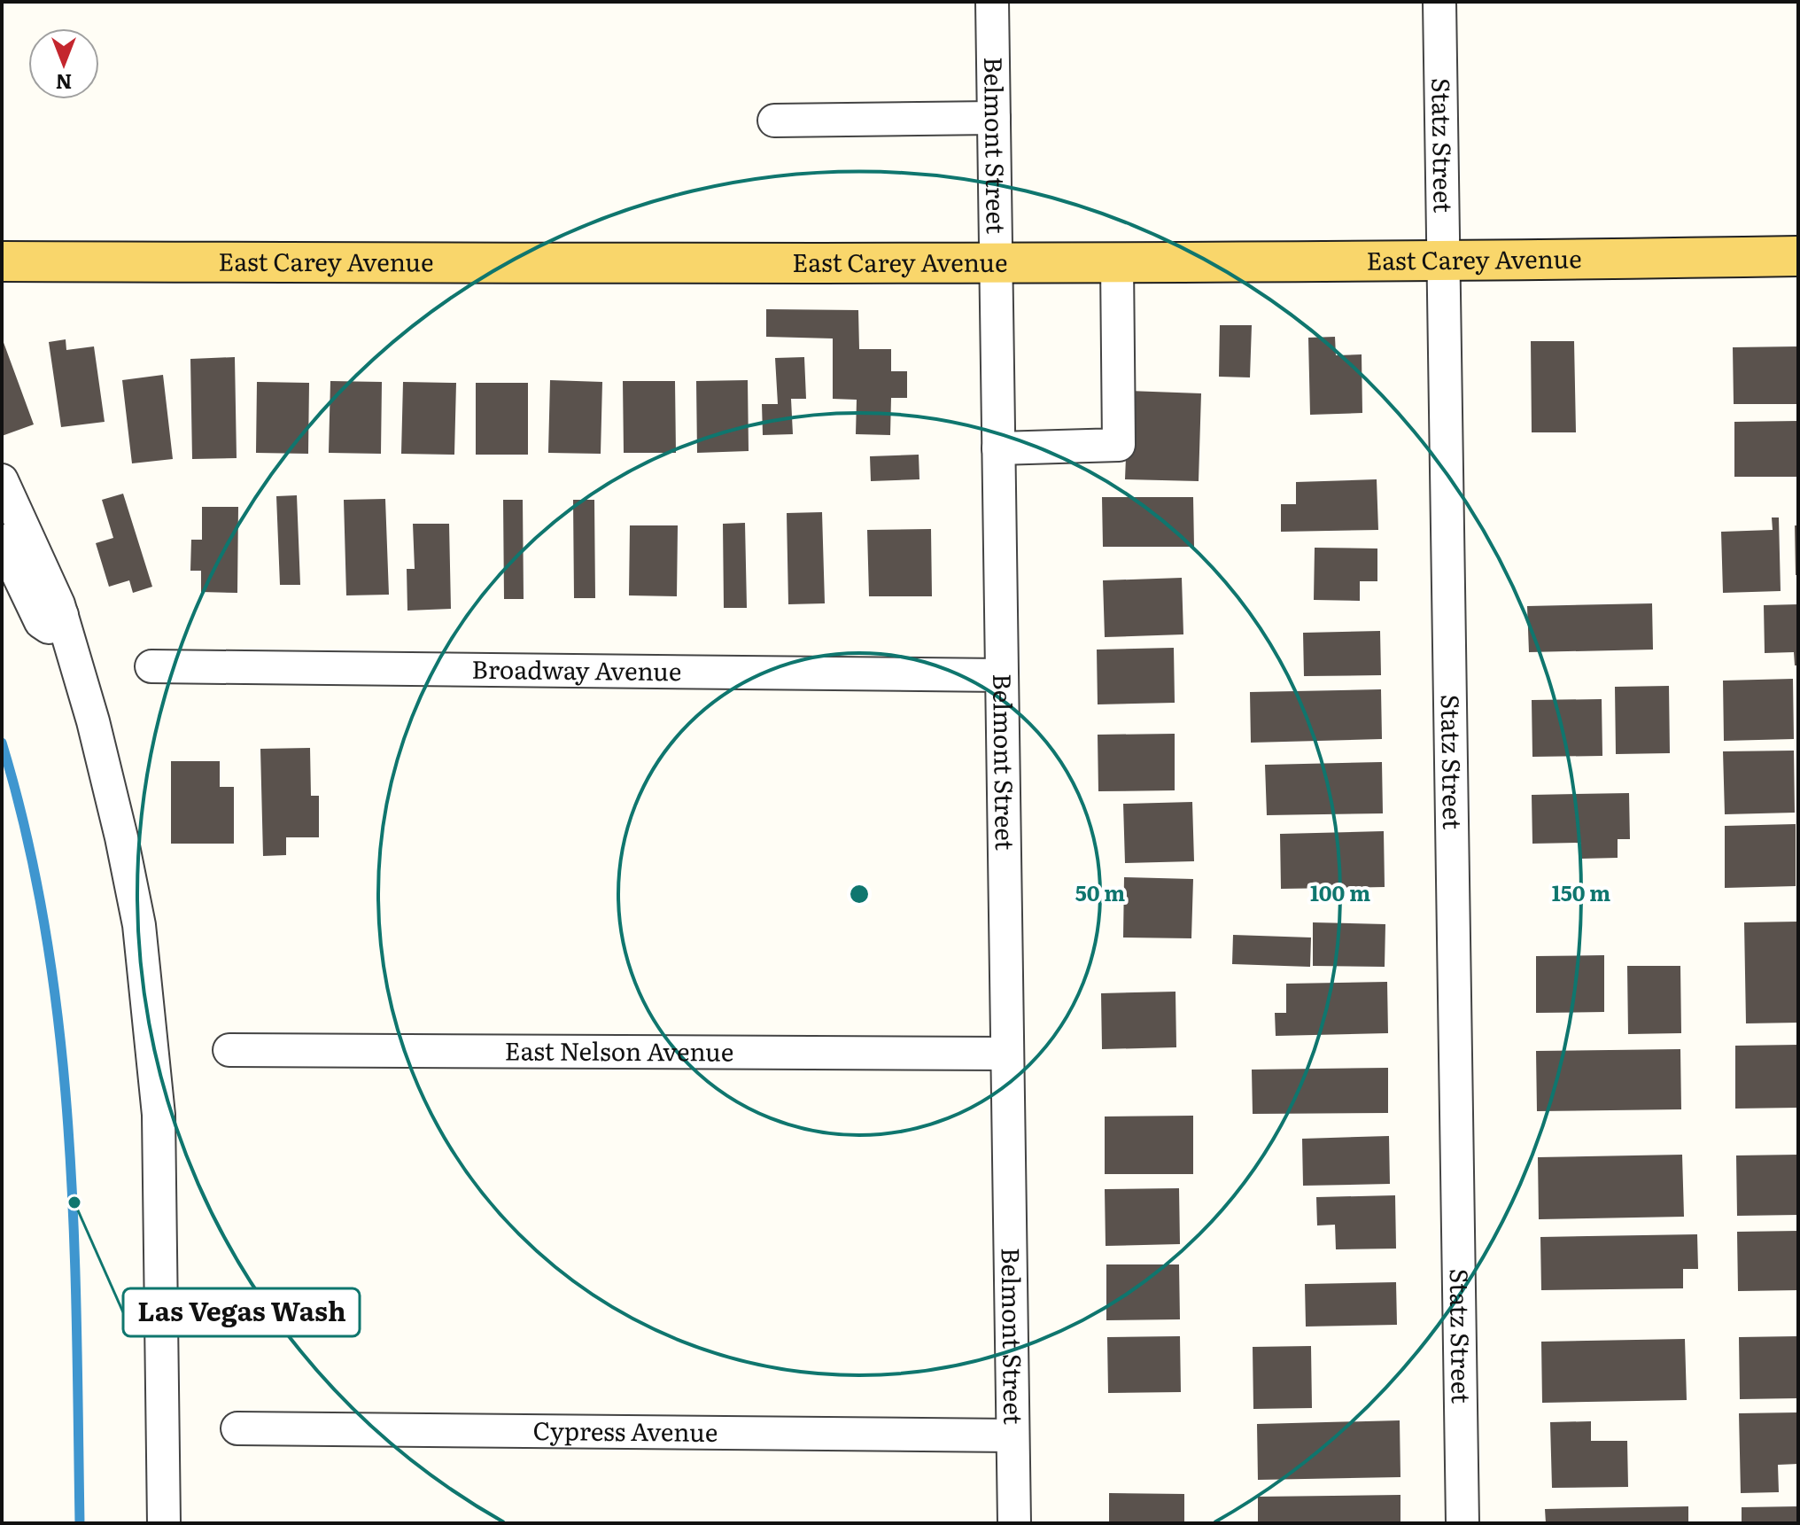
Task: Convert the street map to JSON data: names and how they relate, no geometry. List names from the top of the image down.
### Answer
{
  "streets": {
    "main road": ["East Carey Avenue"],
    "street": [
      "Belmont Street",
      "Statz Street",
      "Broadway Avenue",
      "East Nelson Avenue",
      "Cypress Avenue"
    ]
  },
  "crossings": [
    ["Belmont Street", "East Carey Avenue"],
    ["Belmont Street", "Broadway Avenue"],
    ["Belmont Street", "East Nelson Avenue"],
    ["Belmont Street", "Cypress Avenue"],
    ["Statz Street", "East Carey Avenue"]
  ],
  "places": ["Las Vegas Wash"],
  "north": "bottom",
  "rings": ["50 m", "100 m", "150 m"]
}
